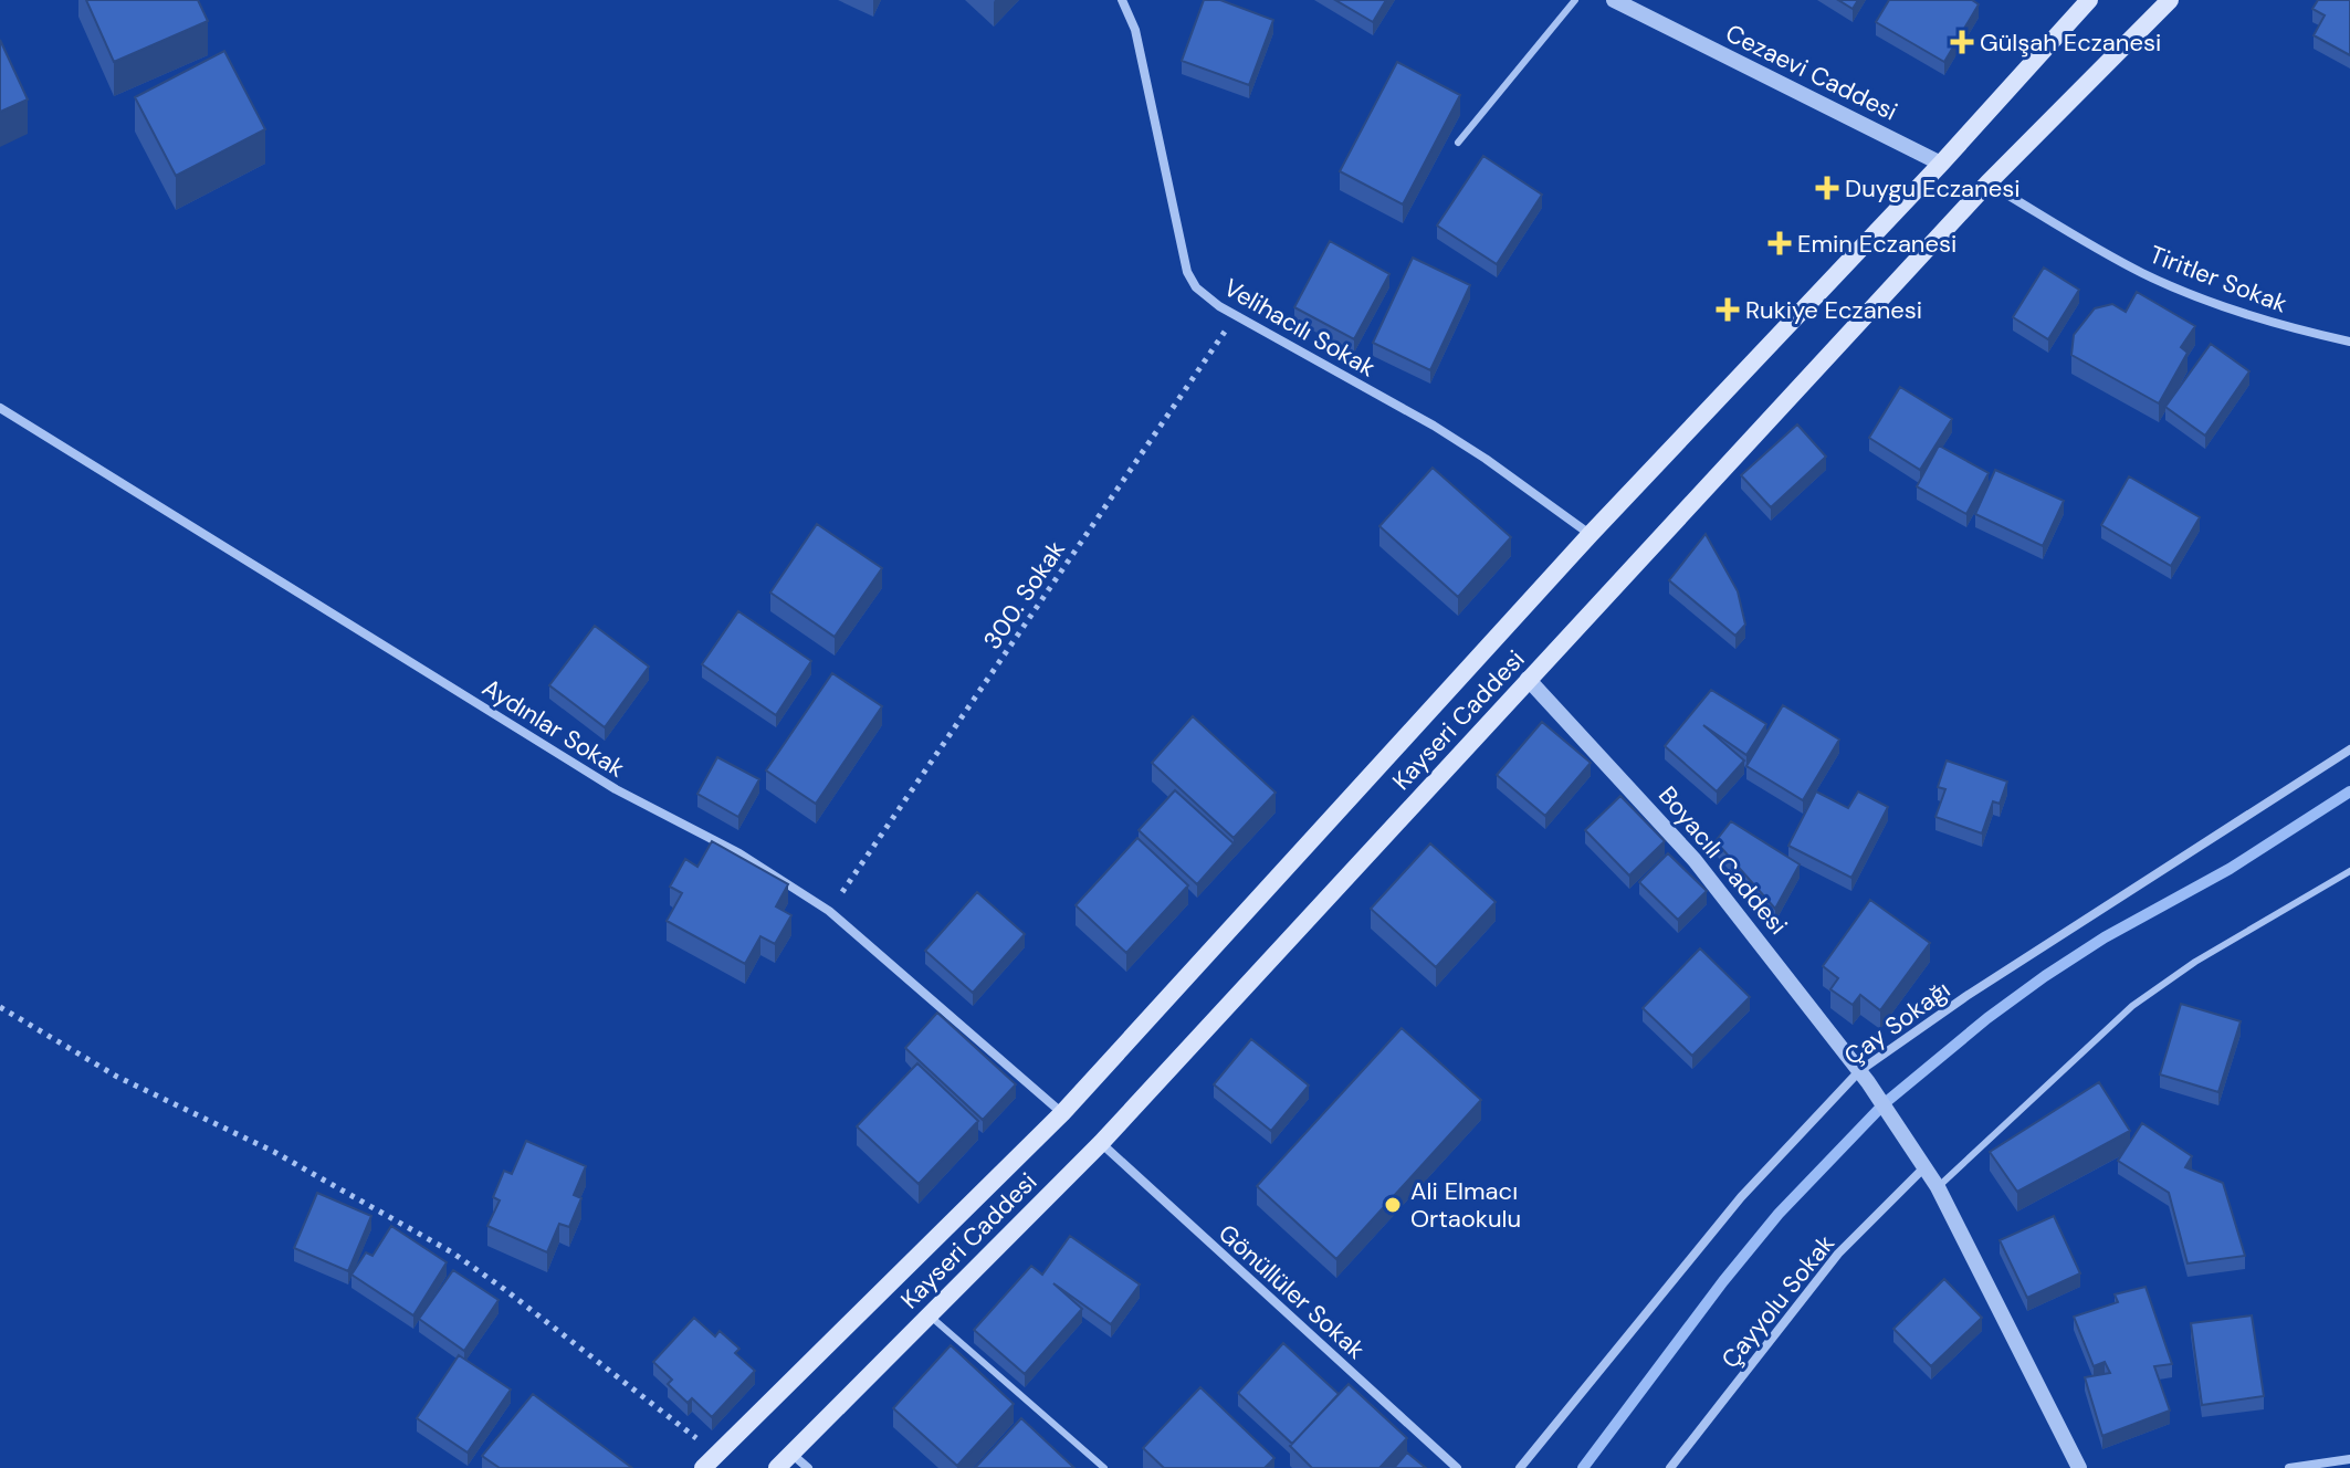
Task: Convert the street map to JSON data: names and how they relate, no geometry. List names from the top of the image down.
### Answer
{
  "streets": {
    "main road": ["Kayseri Caddesi"],
    "street": [
      "Cezaevi Caddesi",
      "Tiritler Sokak",
      "Velihacılı Sokak",
      "Aydınlar Sokak",
      "Boyacılı Caddesi",
      "Çay Sokağı",
      "Gönüllüler Sokak",
      "Çayyolu Sokak"
    ],
    "path": ["300. Sokak"]
  },
  "crossings": [
    ["Cezaevi Caddesi", "Kayseri Caddesi"],
    ["Tiritler Sokak", "Kayseri Caddesi"],
    ["Velihacılı Sokak", "300. Sokak"],
    ["Velihacılı Sokak", "Kayseri Caddesi"],
    ["Kayseri Caddesi", "Aydınlar Sokak"],
    ["Kayseri Caddesi", "Boyacılı Caddesi"],
    ["Kayseri Caddesi", "Gönüllüler Sokak"],
    ["Boyacılı Caddesi", "Çay Sokağı"],
    ["Boyacılı Caddesi", "Çayyolu Sokak"]
  ],
  "places": {
    "health": [
      "Gülşah Eczanesi",
      "Duygu Eczanesi",
      "Emin Eczanesi",
      "Rukiye Eczanesi"
    ],
    "other": ["Ali Elmacı Ortaokulu"]
  }
}
